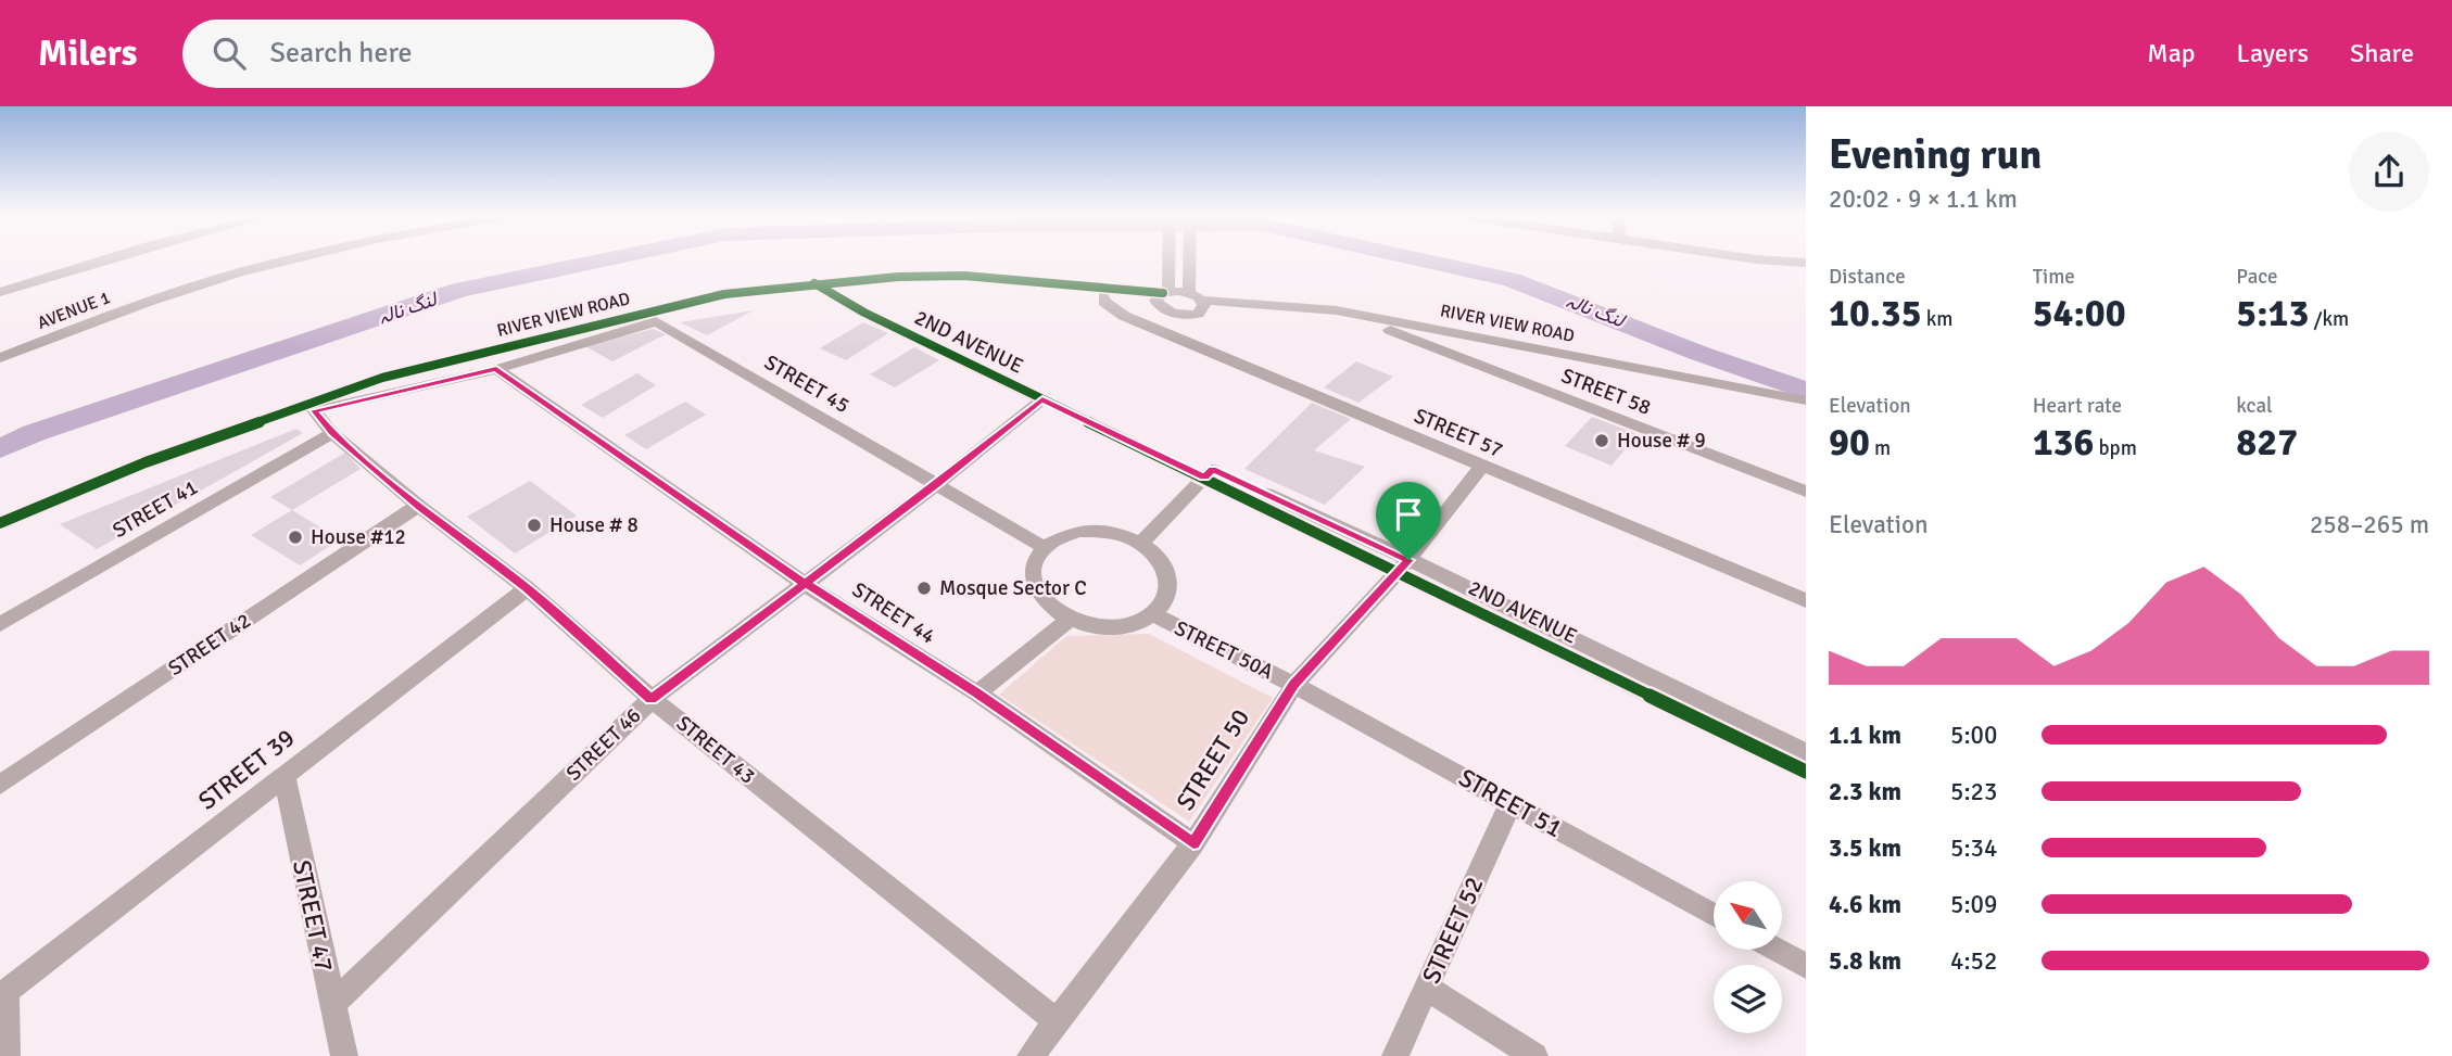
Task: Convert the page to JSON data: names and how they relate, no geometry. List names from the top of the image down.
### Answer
{
  "streets": {
    "street": [
      "AVENUE 1",
      "RIVER VIEW ROAD",
      "2ND AVENUE",
      "STREET 45",
      "STREET 58",
      "STREET 57",
      "STREET 41",
      "STREET 44",
      "STREET 42",
      "STREET 50A",
      "STREET 46",
      "STREET 43",
      "STREET 50",
      "STREET 39",
      "STREET 51",
      "STREET 47",
      "STREET 52"
    ]
  },
  "crossings": [
    ["RIVER VIEW ROAD", "2ND AVENUE"],
    ["RIVER VIEW ROAD", "STREET 58"],
    ["RIVER VIEW ROAD", "STREET 57"],
    ["2ND AVENUE", "STREET 46"],
    ["2ND AVENUE", "STREET 50"],
    ["STREET 45", "STREET 46"],
    ["STREET 57", "STREET 50"],
    ["STREET 41", "STREET 43"],
    ["STREET 44", "STREET 46"],
    ["STREET 44", "STREET 50"],
    ["STREET 42", "STREET 43"],
    ["STREET 50A", "STREET 50"],
    ["STREET 50A", "STREET 51"],
    ["STREET 46", "STREET 43"],
    ["STREET 46", "STREET 47"],
    ["STREET 43", "STREET 50"],
    ["STREET 43", "STREET 39"],
    ["STREET 50", "STREET 51"],
    ["STREET 39", "STREET 47"],
    ["STREET 51", "STREET 52"]
  ],
  "water": ["لنگ نالہ"],
  "places": [
    "House # 9",
    "House # 8",
    "House #12",
    "Mosque Sector C"
  ],
  "north": "top left",
  "page": {
    "header": "Milers",
    "search": "Search here",
    "nav": ["Map", "Layers", "Share"],
    "heading": ["Evening run", "20:02 · 9 × 1.1 km"],
    "stats": [
      ["Distance", "10.35 km"],
      ["Time", "54:00"],
      ["Pace", "5:13 /km"],
      ["Elevation", "90 m"],
      ["Heart rate", "136 bpm"],
      ["kcal", "827"]
    ],
    "chart": ["Elevation", "258–265 m"],
    "list": [
      {
        "name": "1.1 km",
        "note": "5:00"
      },
      {
        "name": "2.3 km",
        "note": "5:23"
      },
      {
        "name": "3.5 km",
        "note": "5:34"
      },
      {
        "name": "4.6 km",
        "note": "5:09"
      },
      {
        "name": "5.8 km",
        "note": "4:52"
      }
    ]
  }
}
